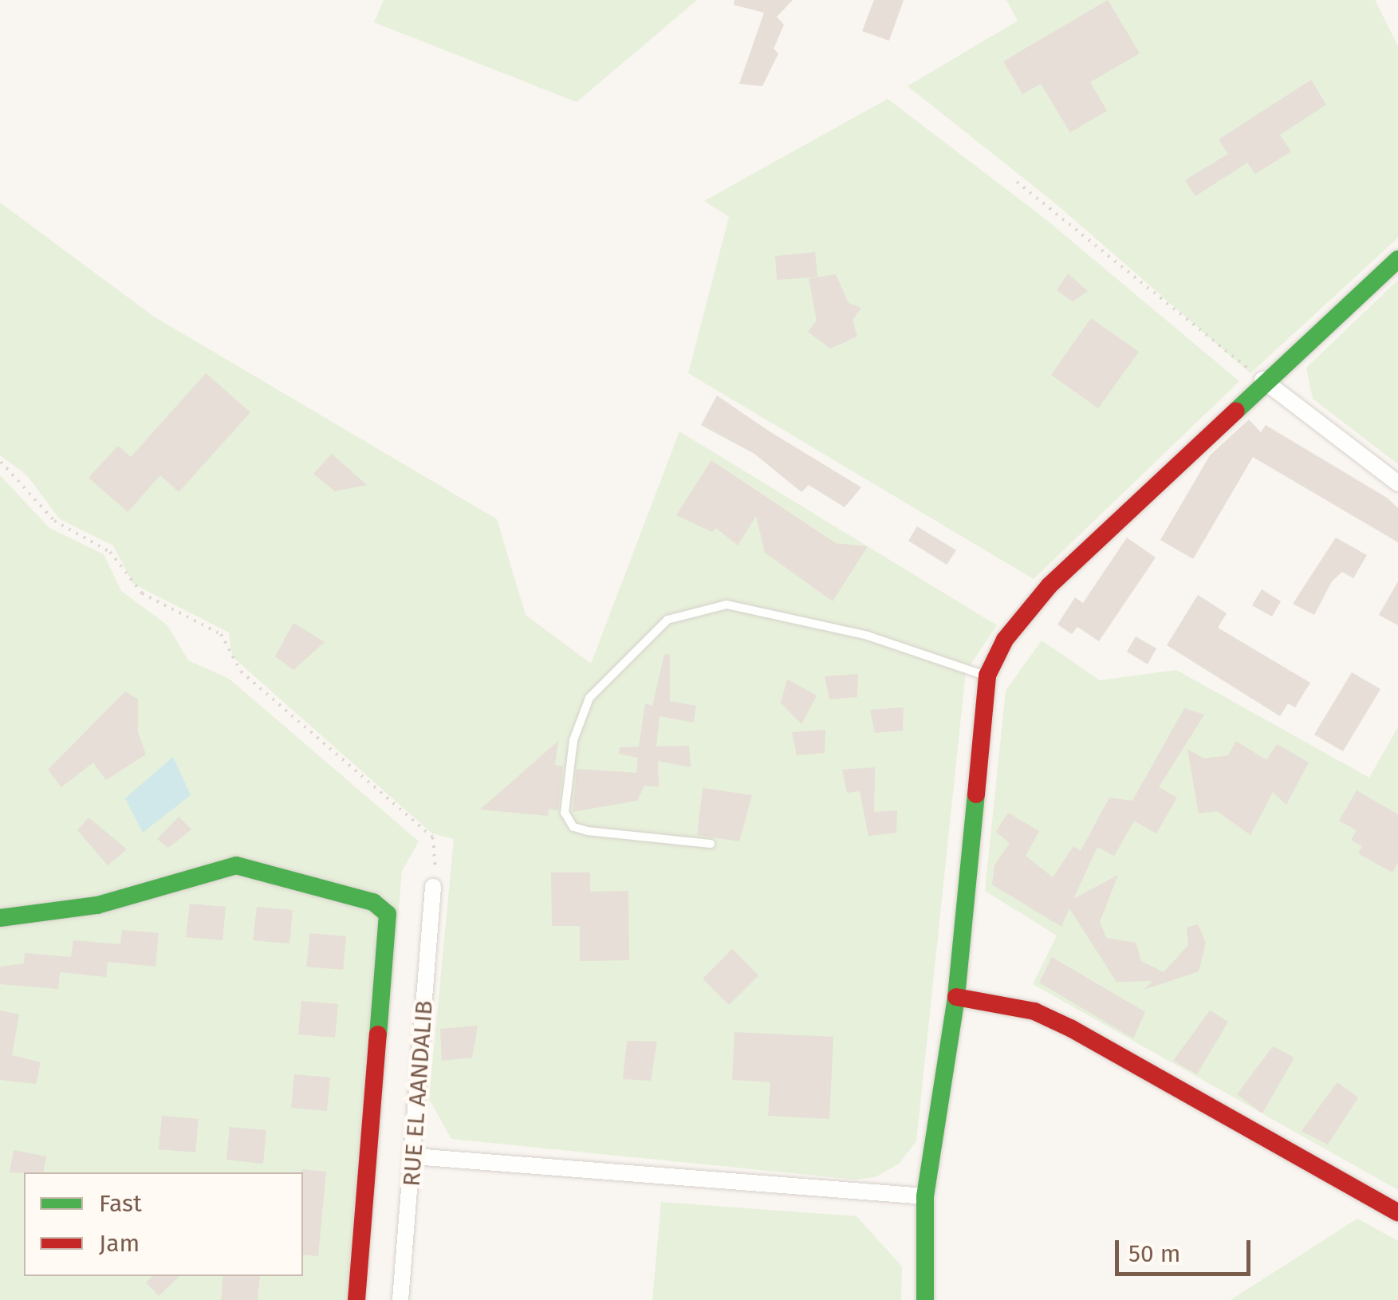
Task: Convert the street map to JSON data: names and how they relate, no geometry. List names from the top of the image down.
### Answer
{
  "streets": {
    "street": ["RUE EL AANDALIB"]
  },
  "legend": ["Fast", "Jam"],
  "scale_bar": "50 m"
}
